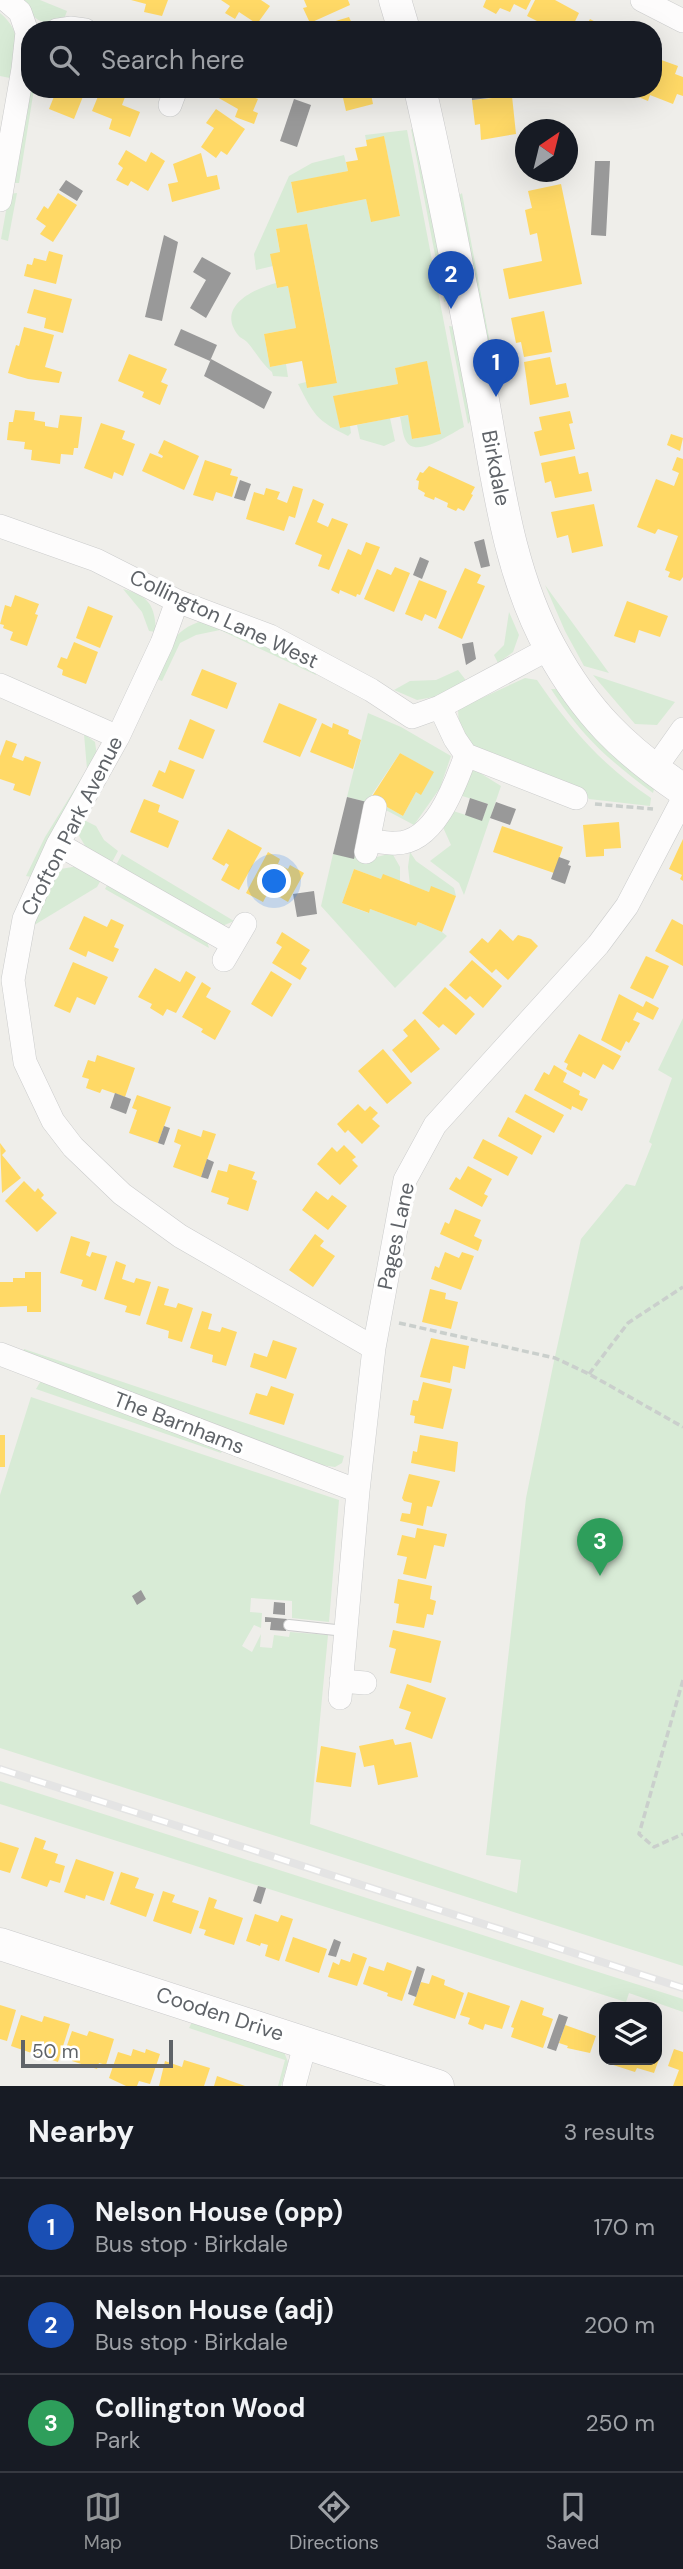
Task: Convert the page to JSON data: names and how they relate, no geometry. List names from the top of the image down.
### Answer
{
  "streets": {
    "street": [
      "Birkdale",
      "Collington Lane West",
      "Crofton Park Avenue",
      "Pages Lane",
      "The Barnhams",
      "Cooden Drive"
    ]
  },
  "crossings": [
    ["Birkdale", "Collington Lane West"],
    ["Birkdale", "Pages Lane"],
    ["Collington Lane West", "Crofton Park Avenue"],
    ["Crofton Park Avenue", "Pages Lane"],
    ["Pages Lane", "The Barnhams"]
  ],
  "scale_bar": "50 m",
  "north": "top right",
  "page": {
    "search": "Search here",
    "pins": ["2", "1", "3"],
    "scale": "50 m",
    "heading": ["Nearby", "3 results"],
    "list": [
      {
        "mark": "1",
        "name": "Nelson House (opp)",
        "note": "Bus stop · Birkdale",
        "value": "170 m"
      },
      {
        "mark": "2",
        "name": "Nelson House (adj)",
        "note": "Bus stop · Birkdale",
        "value": "200 m"
      },
      {
        "mark": "3",
        "name": "Collington Wood",
        "note": "Park",
        "value": "250 m"
      }
    ],
    "nav": ["Map", "Directions", "Saved"]
  }
}
